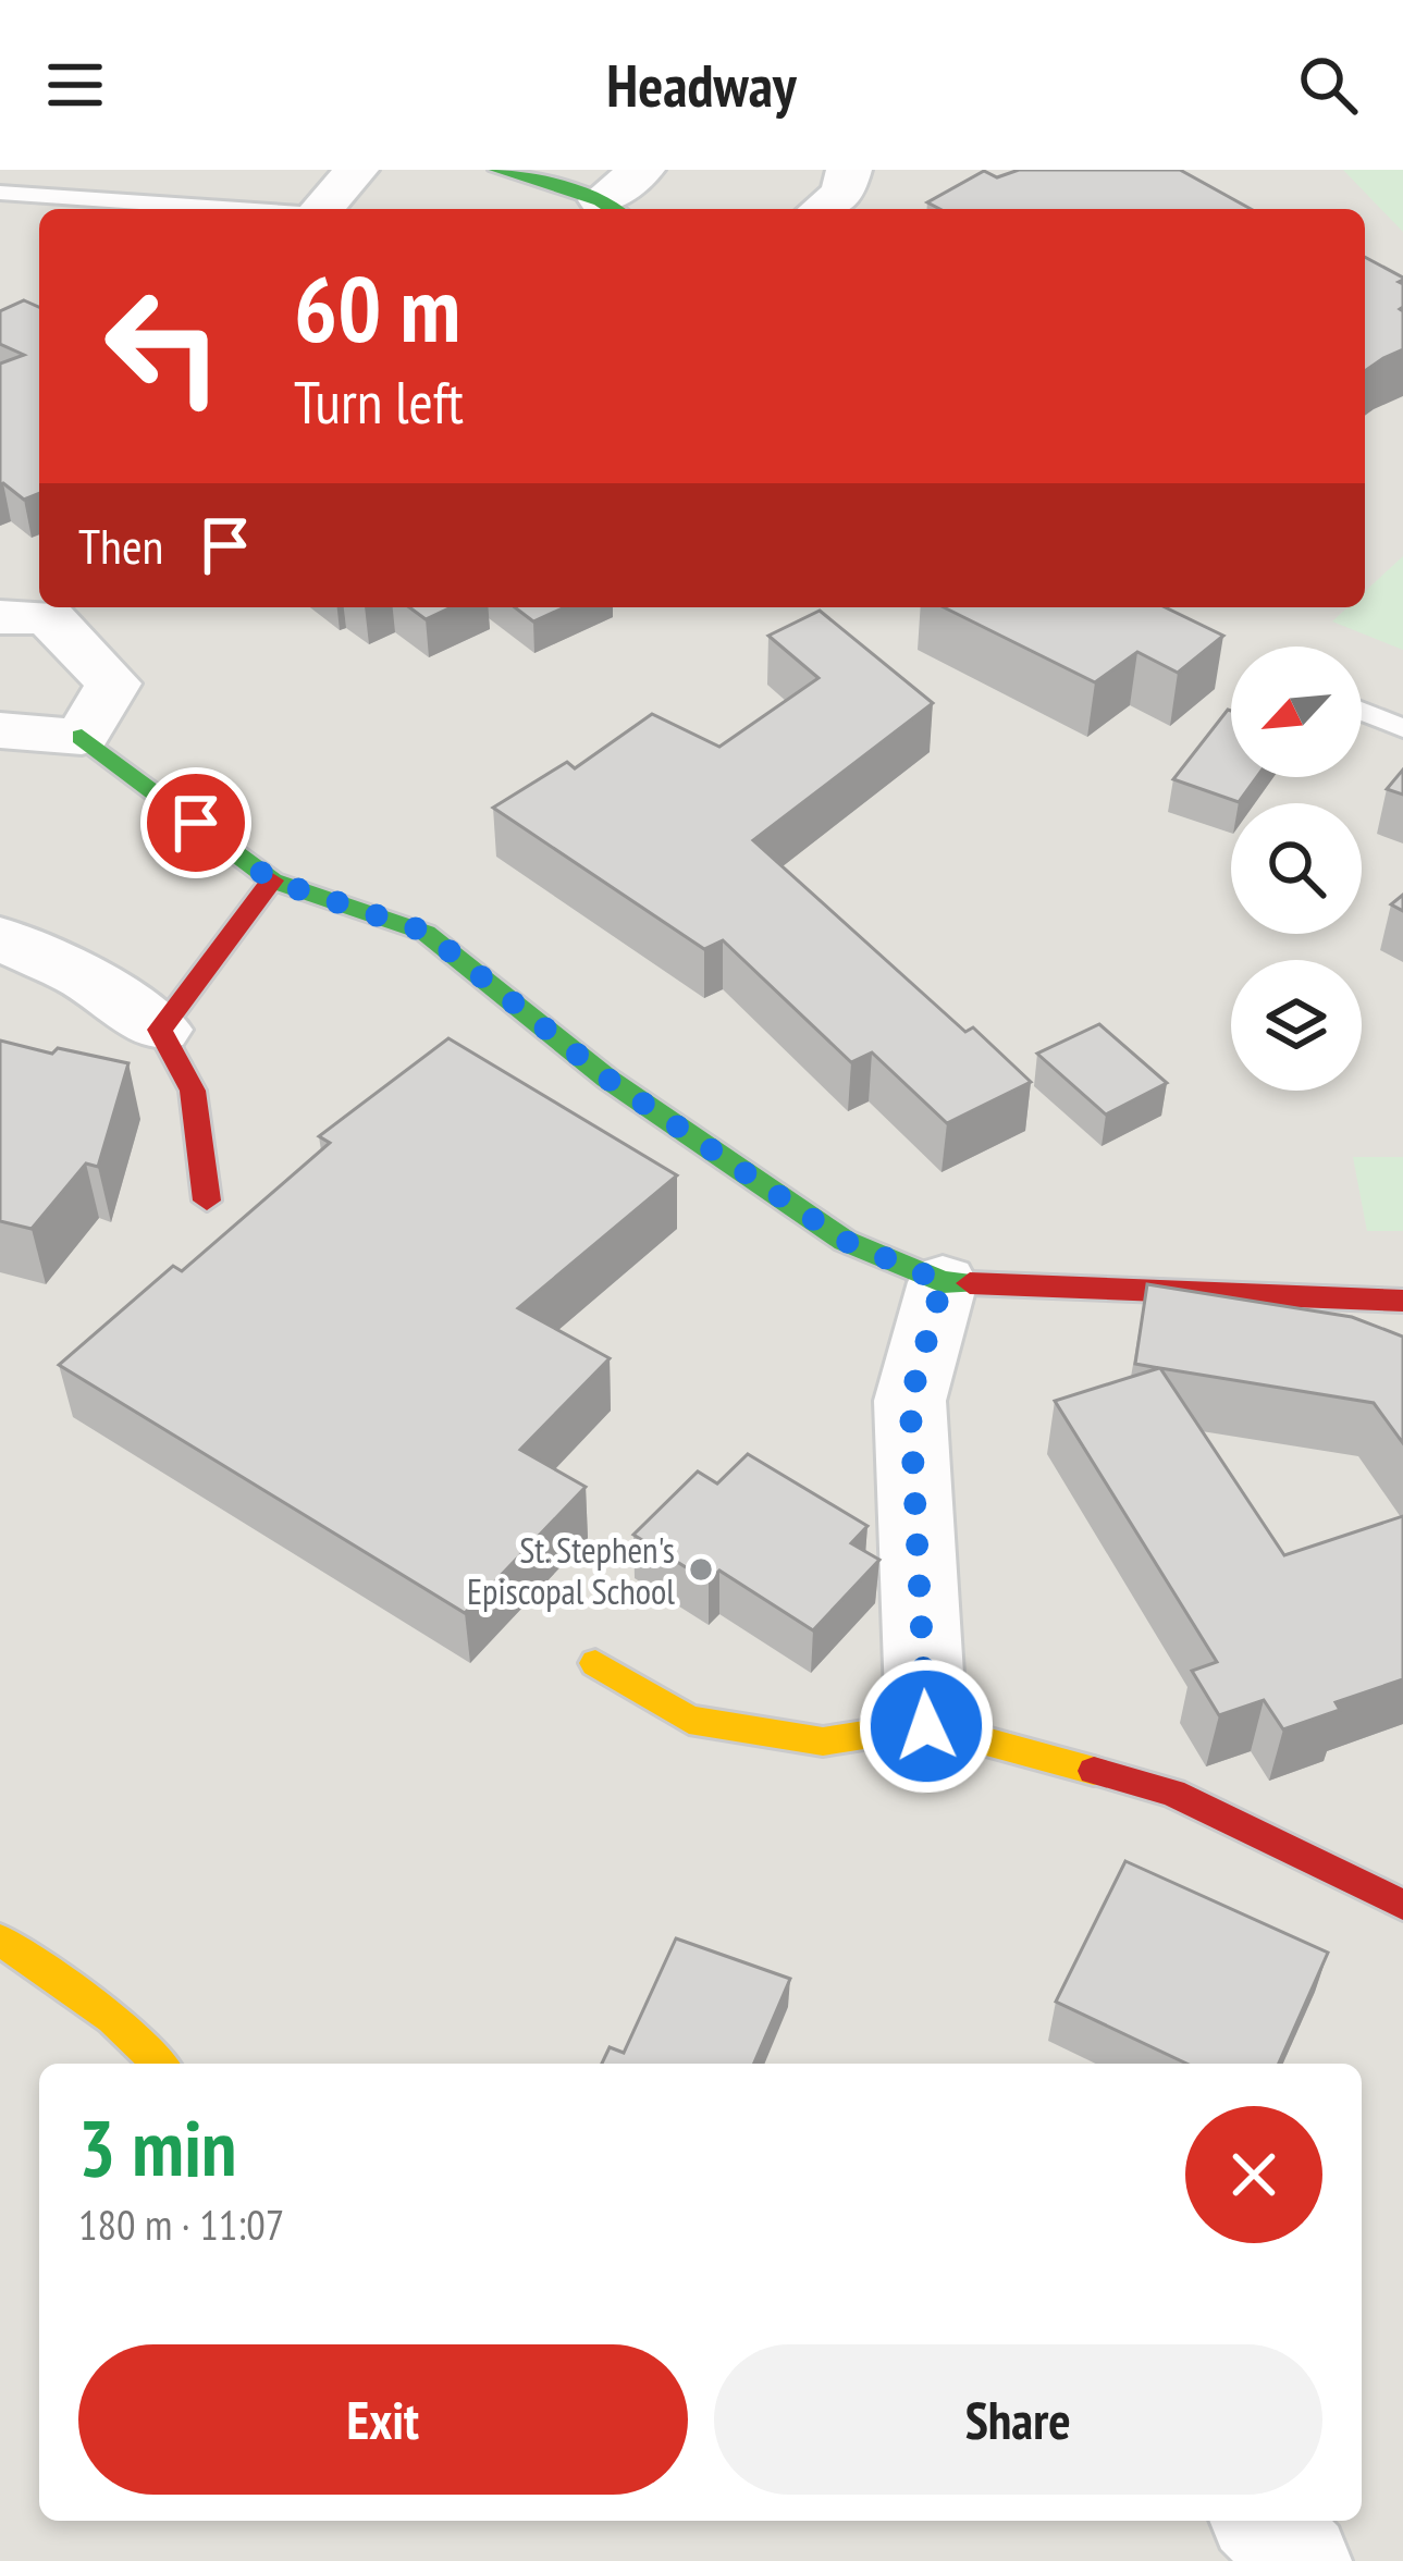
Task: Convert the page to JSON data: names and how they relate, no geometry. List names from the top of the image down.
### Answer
{
  "places": ["St. Stephen's Episcopal School"],
  "north": "bottom left",
  "page": {
    "header": "Headway",
    "turn": ["60 m", "Turn left"],
    "then": "Then",
    "heading": ["3 min", "180 m · 11:07"],
    "buttons": ["Exit", "Share"]
  }
}
